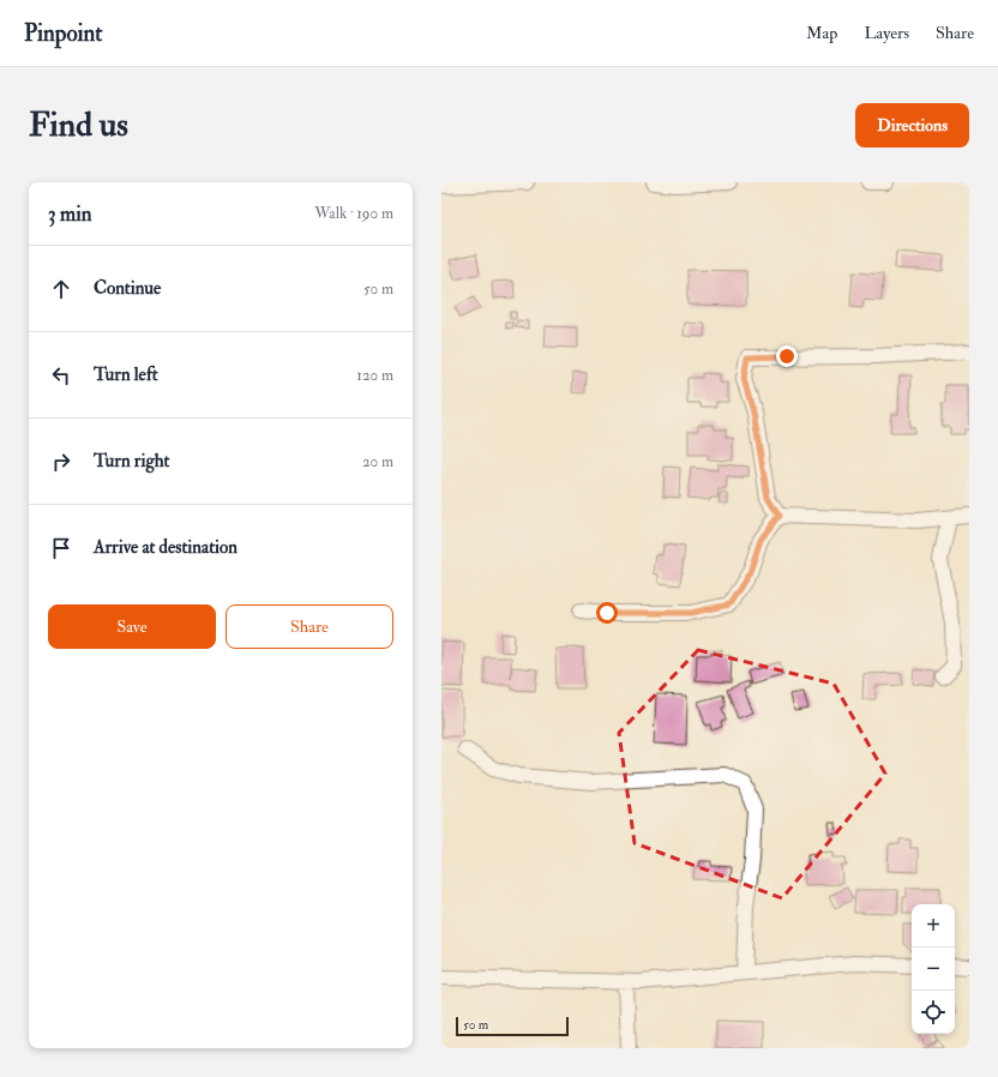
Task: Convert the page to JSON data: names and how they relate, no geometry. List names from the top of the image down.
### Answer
{
  "scale_bar": "50 m",
  "page": {
    "header": "Pinpoint",
    "nav": ["Map", "Layers", "Share"],
    "buttons": [
      "Directions",
      ["Save", "Share"]
    ],
    "title": "Find us",
    "heading": ["3 min", "Walk · 190 m"],
    "list": [
      ["Continue", "50 m"],
      ["Turn left", "120 m"],
      ["Turn right", "20 m"],
      "Arrive at destination"
    ],
    "map_buttons": ["+", "−"],
    "scale": "50 m"
  }
}
